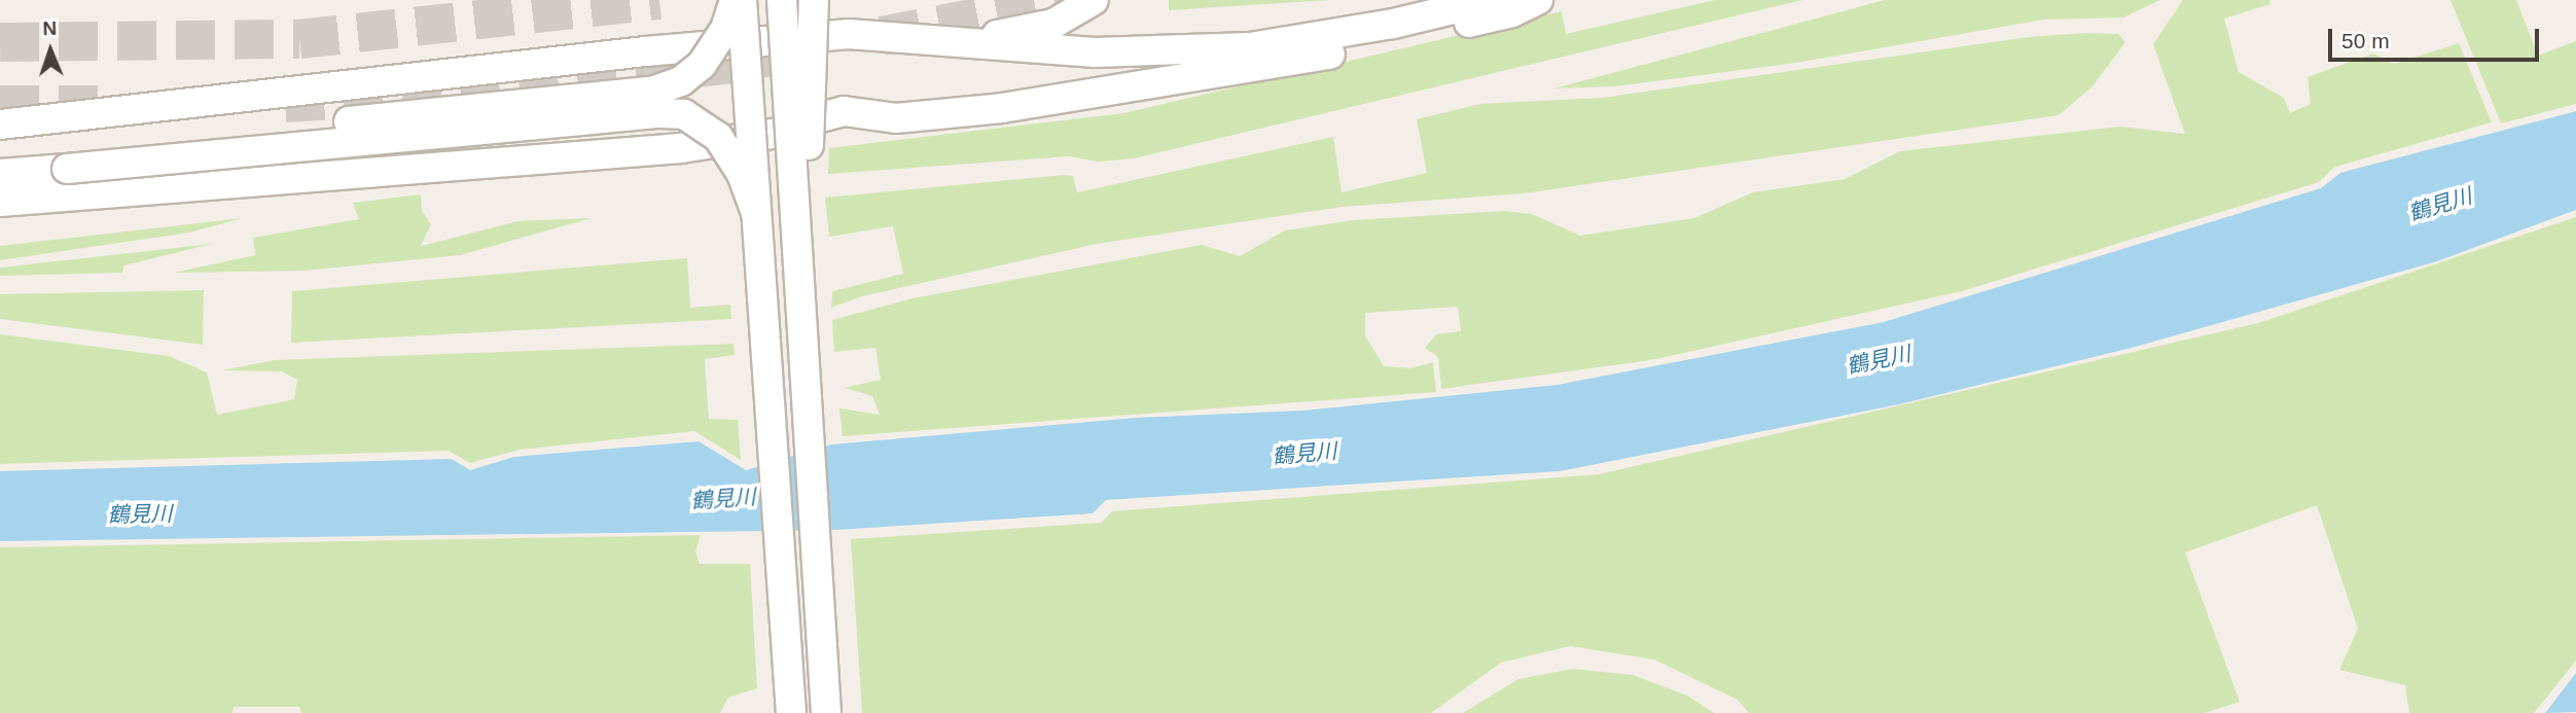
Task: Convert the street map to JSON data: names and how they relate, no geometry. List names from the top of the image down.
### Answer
{
  "water": ["鶴見川"],
  "scale_bar": "50 m",
  "north": "top"
}
